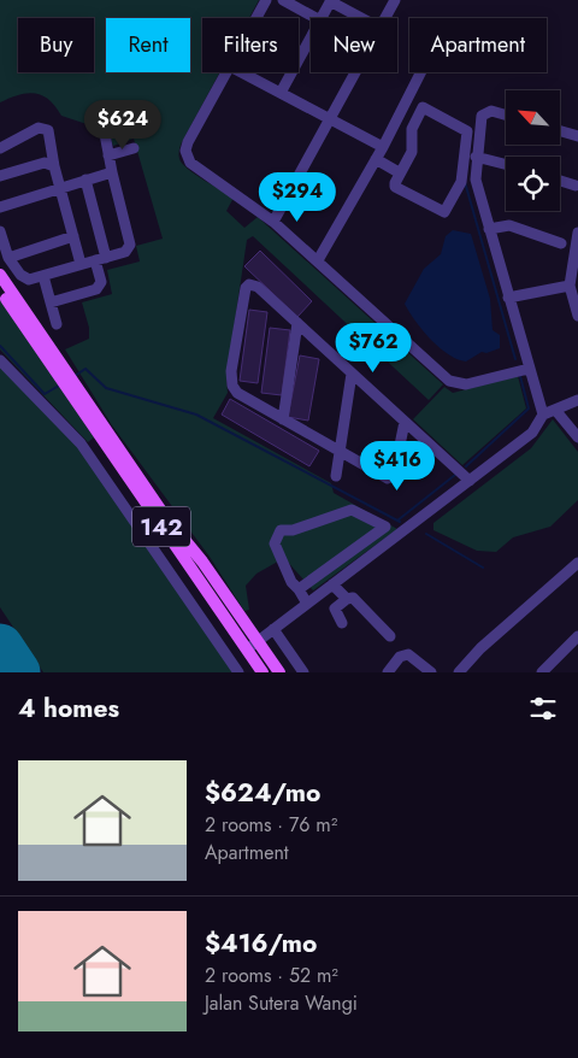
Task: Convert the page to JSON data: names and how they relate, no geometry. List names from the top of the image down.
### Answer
{
  "streets": {
    "main road": ["142"]
  },
  "north": "top left",
  "page": {
    "chip": [
      "Buy",
      "Rent",
      "Filters",
      "New",
      "Apartment"
    ],
    "price": [
      "$624",
      "$294",
      "$762",
      "$416"
    ],
    "heading": "4 homes",
    "list": [
      {
        "name": "$624/mo",
        "note": "2 rooms · 76 m² · Apartment"
      },
      {
        "name": "$416/mo",
        "note": "2 rooms · 52 m² · Jalan Sutera Wangi"
      }
    ]
  }
}
